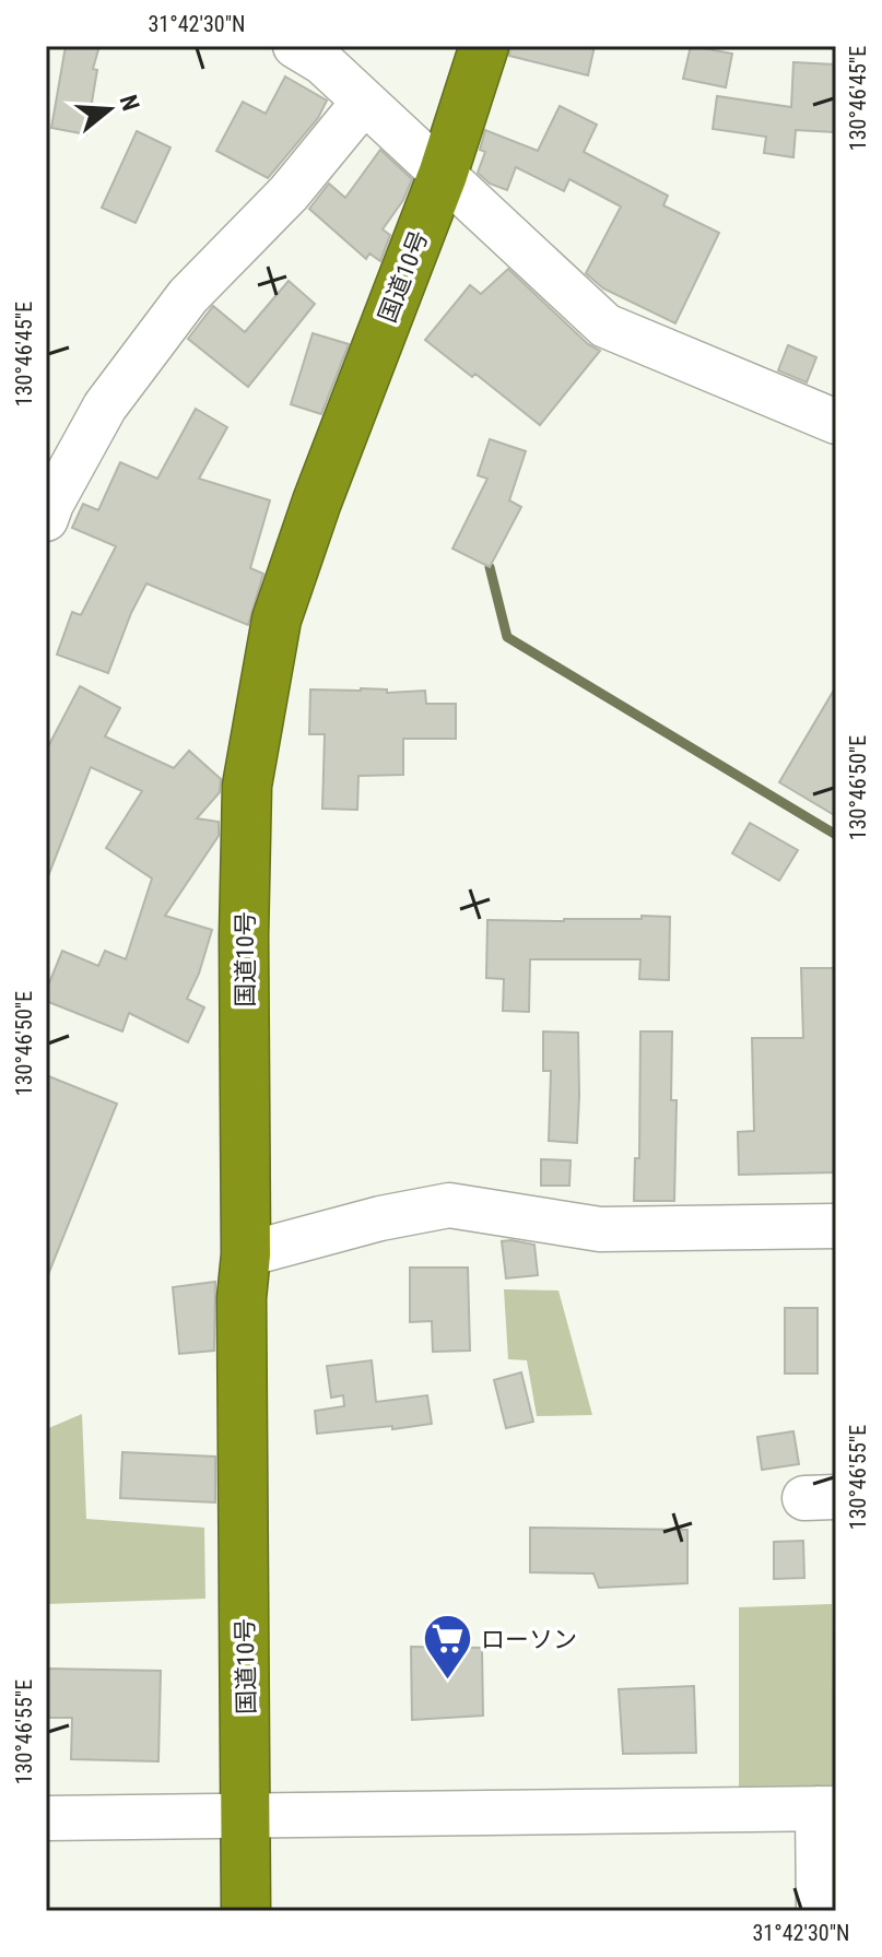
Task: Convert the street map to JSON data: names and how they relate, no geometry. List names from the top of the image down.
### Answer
{
  "streets": {
    "highway": ["国道10号"]
  },
  "places": {
    "supermarket": ["ローソン"]
  },
  "north": "right",
  "coordinates": [
    "31°42'30\"N",
    "130°46'45\"E",
    "130°46'50\"E",
    "130°46'55\"E"
  ]
}
